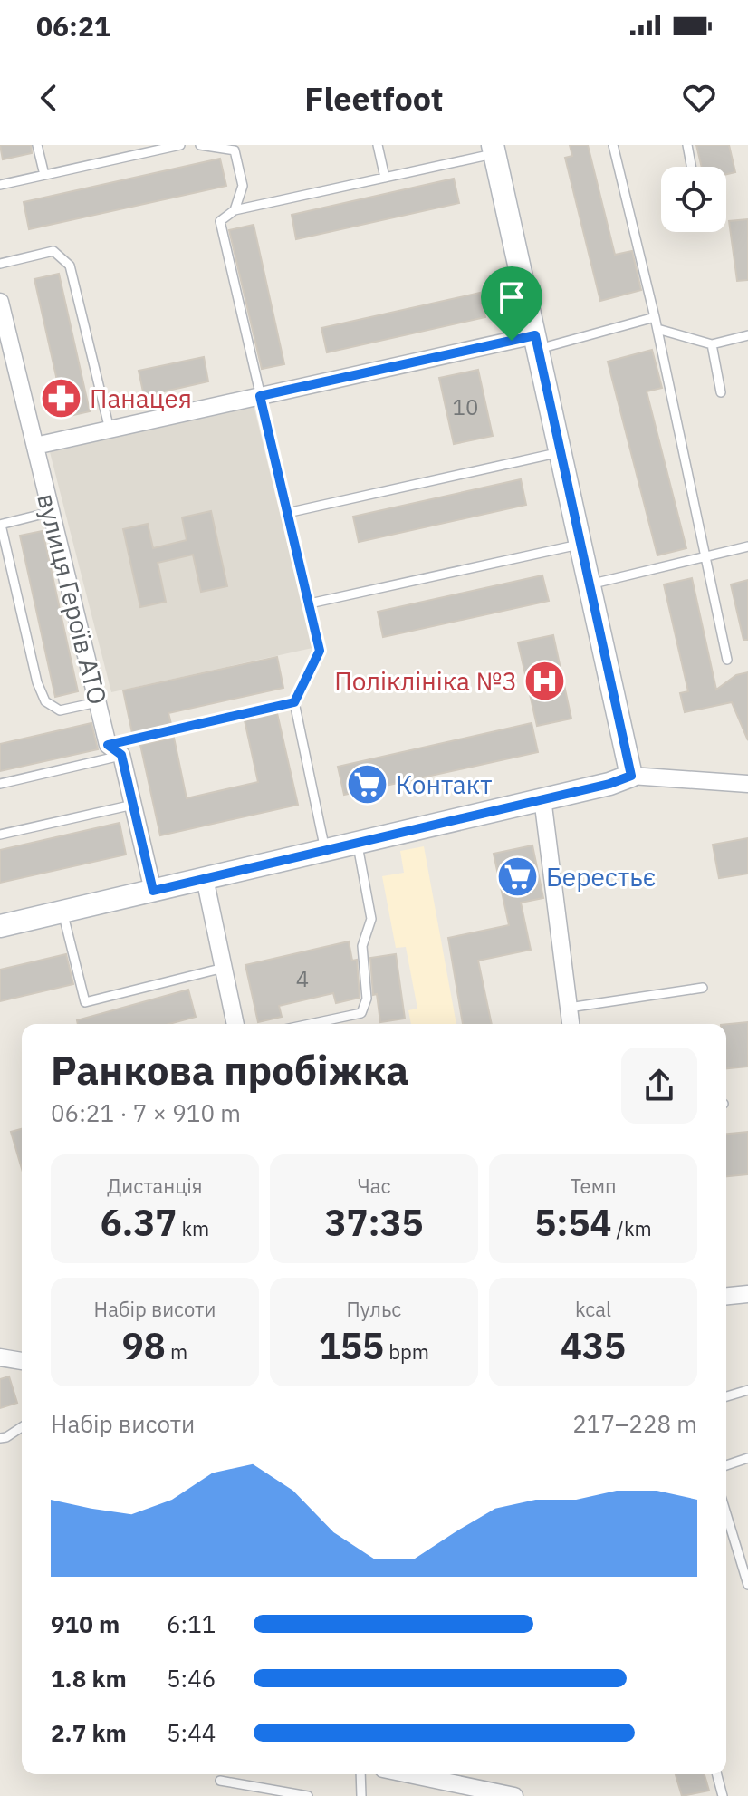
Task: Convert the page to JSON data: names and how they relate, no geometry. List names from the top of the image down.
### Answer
{
  "streets": {
    "street": ["вулиця Героїв АТО"]
  },
  "places": {
    "pharmacy": ["Панацея"],
    "hospital": ["Поліклініка №3"],
    "supermarket": ["Контакт", "Берестьє"]
  },
  "house_numbers": ["10", "4"],
  "page": {
    "status": "06:21",
    "header": "Fleetfoot",
    "heading": ["Ранкова пробіжка", "06:21 · 7 × 910 m"],
    "stats": [
      ["Дистанція", "6.37 km"],
      ["Час", "37:35"],
      ["Темп", "5:54 /km"],
      ["Набір висоти", "98 m"],
      ["Пульс", "155 bpm"],
      ["kcal", "435"]
    ],
    "chart": ["Набір висоти", "217–228 m"],
    "list": [
      {
        "name": "910 m",
        "note": "6:11"
      },
      {
        "name": "1.8 km",
        "note": "5:46"
      },
      {
        "name": "2.7 km",
        "note": "5:44"
      }
    ]
  }
}
